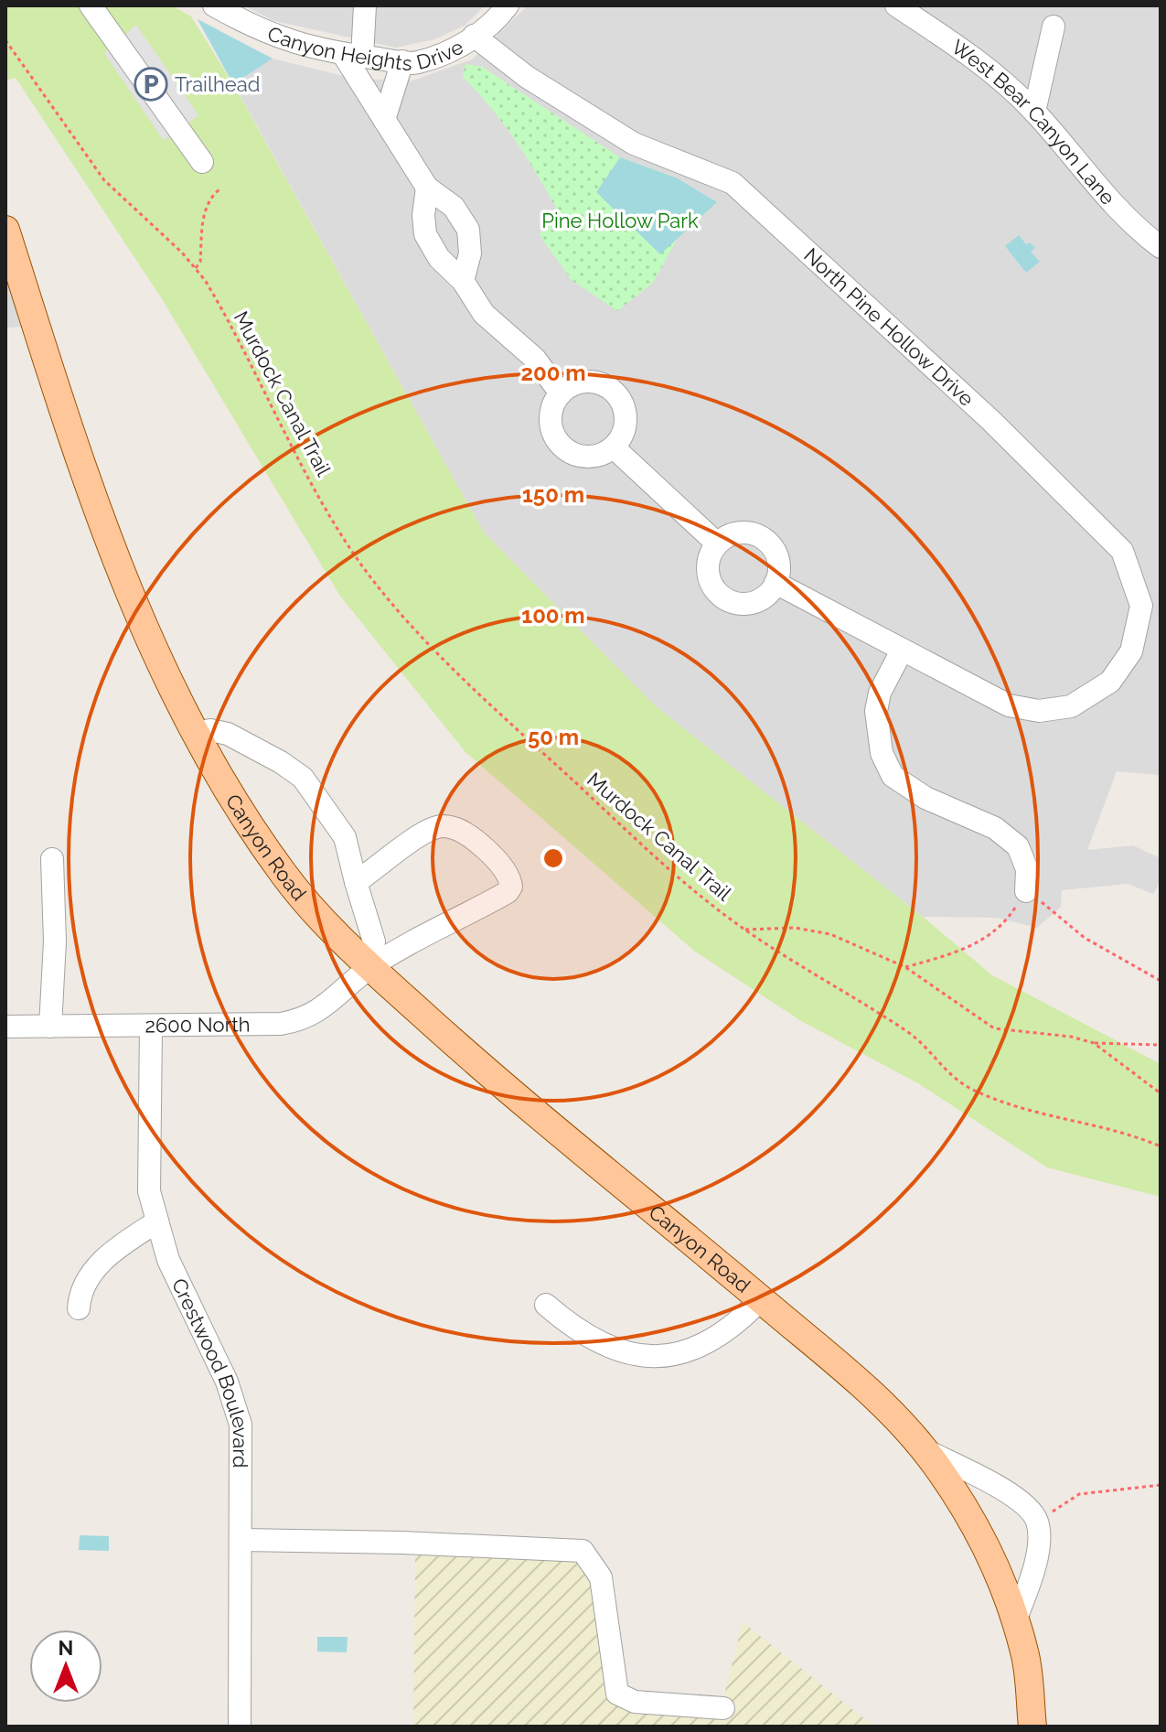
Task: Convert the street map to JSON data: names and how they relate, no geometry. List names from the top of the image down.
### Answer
{
  "streets": {
    "main road": ["Canyon Road"],
    "street": [
      "Canyon Heights Drive",
      "West Bear Canyon Lane",
      "North Pine Hollow Drive",
      "2600 North",
      "Crestwood Boulevard"
    ],
    "path": ["Murdock Canal Trail"]
  },
  "crossings": [
    ["Canyon Heights Drive", "North Pine Hollow Drive"],
    ["Canyon Road", "2600 North"],
    ["2600 North", "Crestwood Boulevard"]
  ],
  "parks": ["Pine Hollow Park"],
  "places": {
    "parking": ["Trailhead"]
  },
  "north": "top",
  "rings": [
    "200 m",
    "150 m",
    "100 m",
    "50 m"
  ]
}
